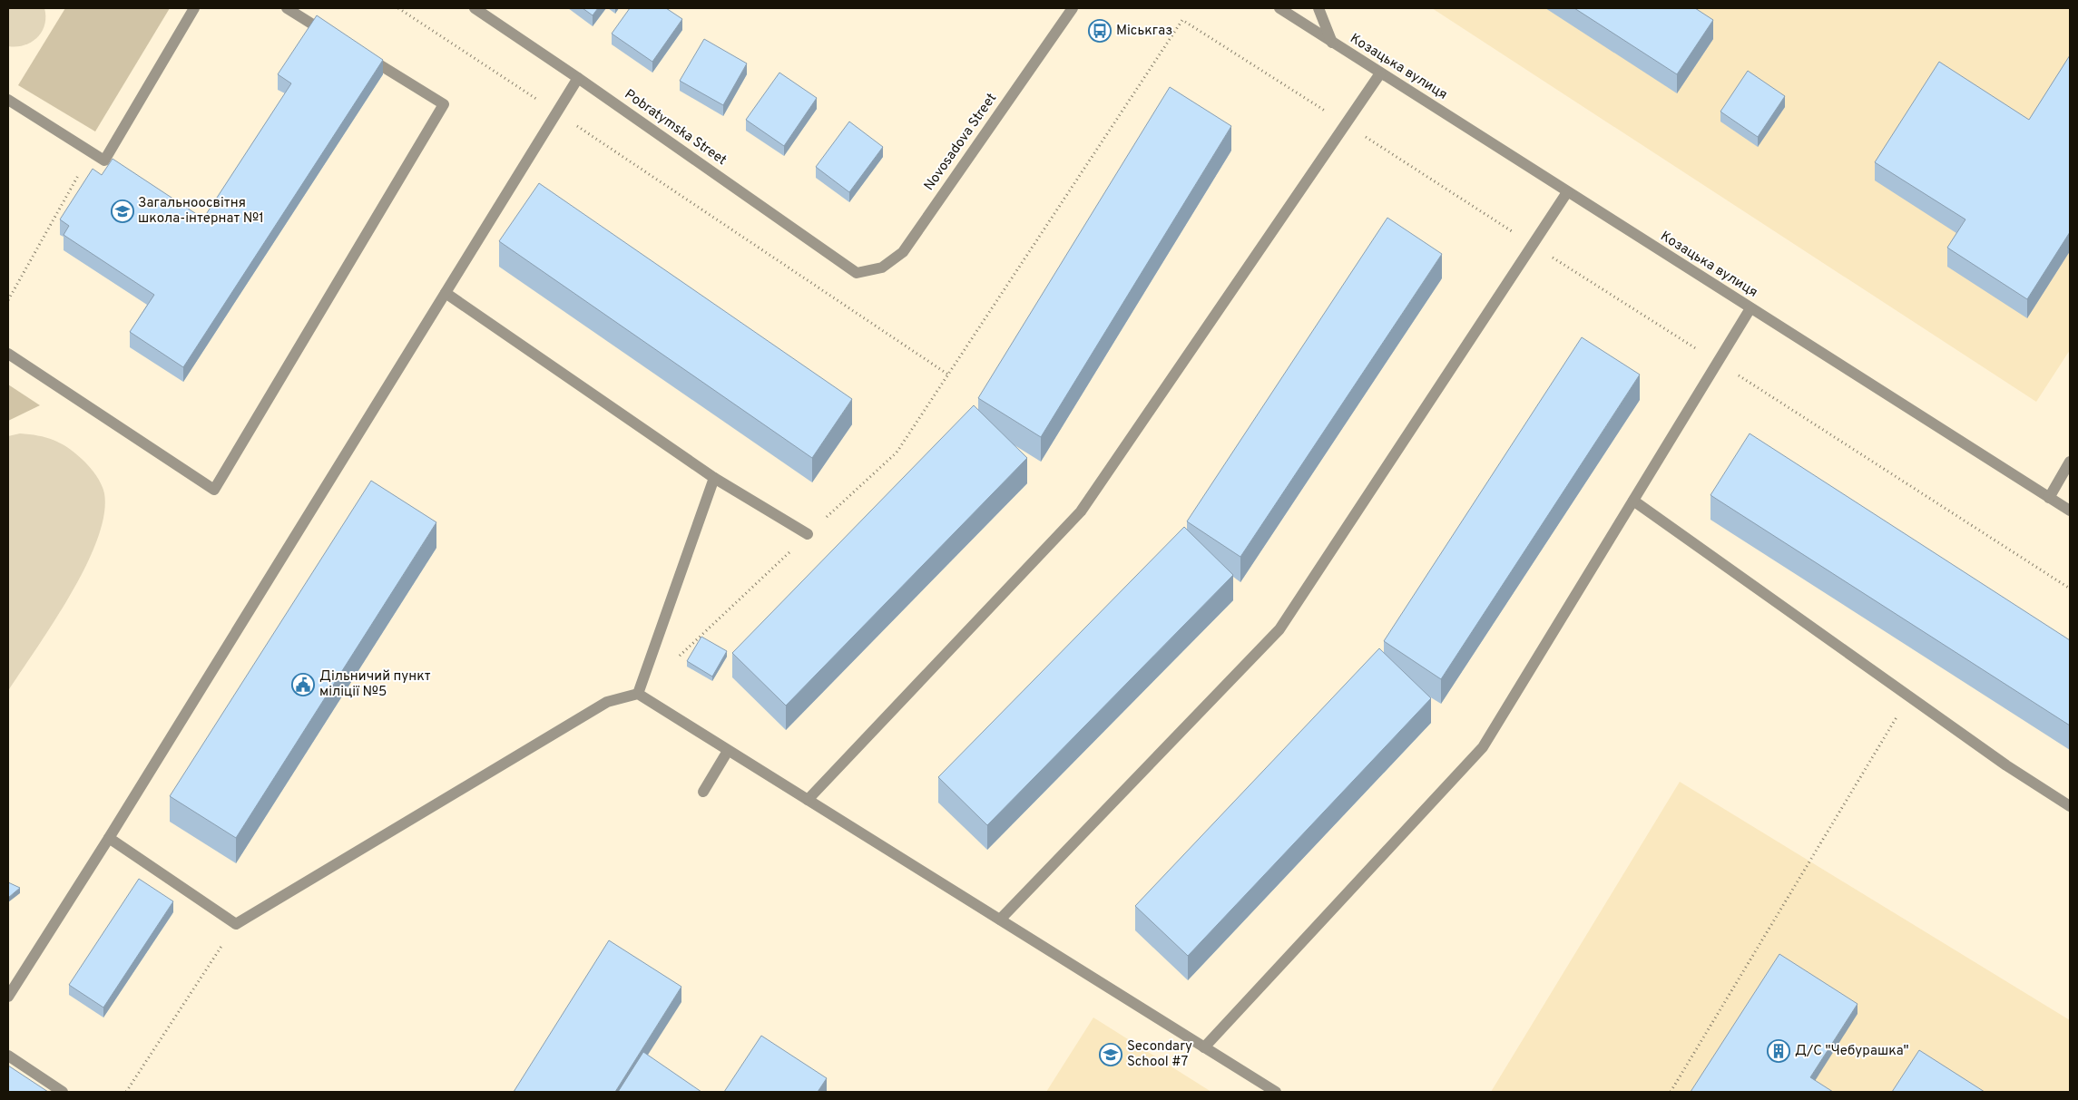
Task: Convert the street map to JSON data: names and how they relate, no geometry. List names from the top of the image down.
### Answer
{
  "streets": {
    "street": ["Козацька вулиця", "Pobratymska Street", "Novosadova Street"]
  },
  "crossings": [
    ["Pobratymska Street", "Novosadova Street"]
  ],
  "places": {
    "bus stop": ["Міськгаз"],
    "school or university": ["Загальноосвітня школа-інтернат №1", "Secondary School #7"],
    "public building": ["Дільничий пункт міліції №5"],
    "building": ["Д/С \"Чебурашка\""]
  }
}
